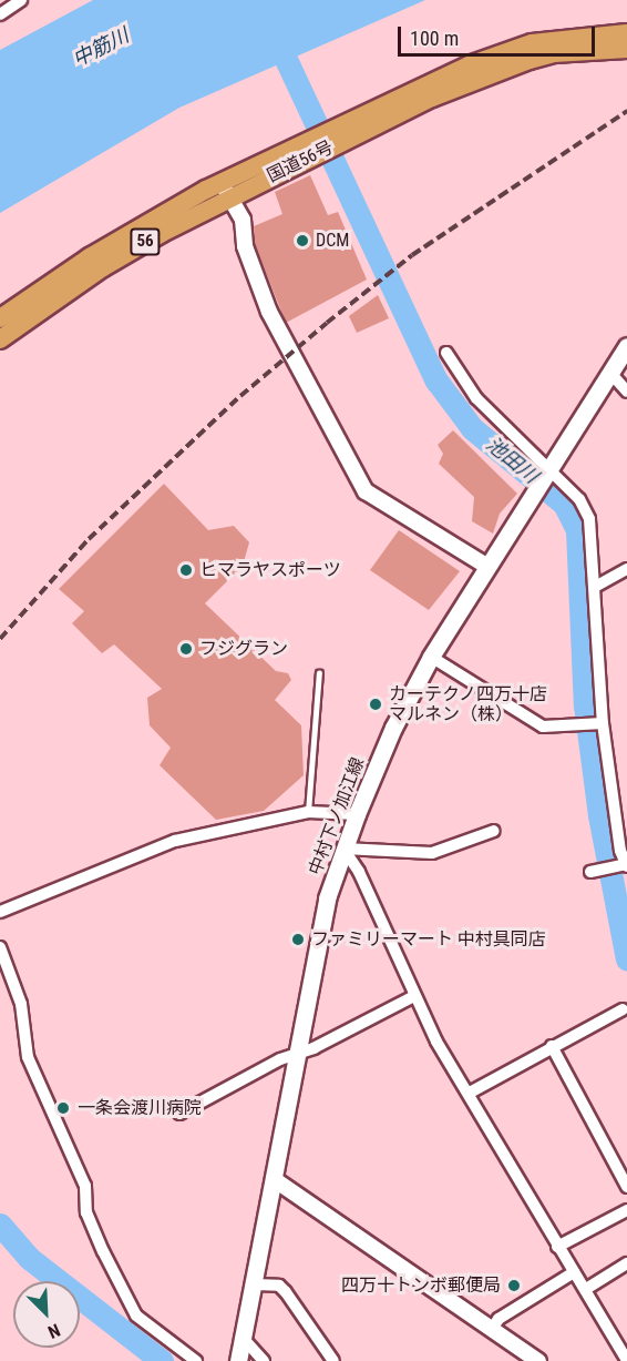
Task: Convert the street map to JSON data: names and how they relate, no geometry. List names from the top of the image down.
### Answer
{
  "streets": {
    "highway": ["国道56号", "56"],
    "main road": ["中村下ノ加江線"]
  },
  "water": ["中筋川", "池田川"],
  "places": [
    "DCM",
    "ヒマラヤスポーツ",
    "フジグラン",
    "カーテクノ四万十店 マルネン（株）",
    "ファミリーマート 中村具同店",
    "一条会渡川病院",
    "四万十トンボ郵便局"
  ],
  "scale_bar": "100 m",
  "north": "bottom right"
}
